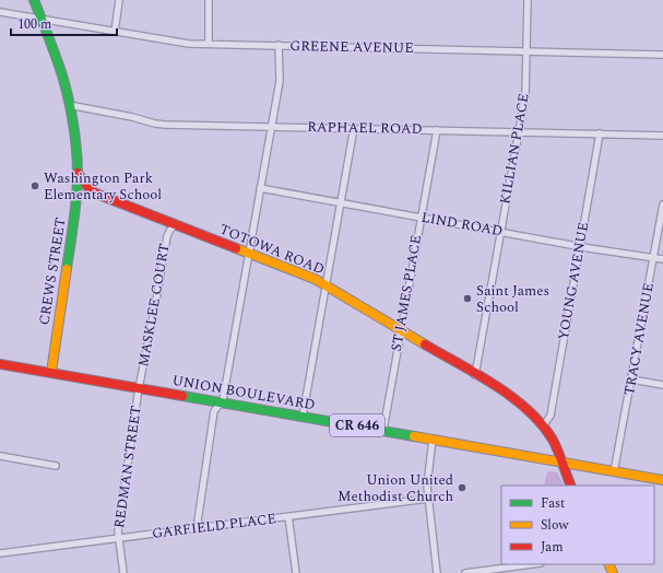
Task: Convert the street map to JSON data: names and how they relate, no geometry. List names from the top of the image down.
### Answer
{
  "streets": {
    "main road": [
      "TOTOWA ROAD",
      "CREWS STREET",
      "UNION BOULEVARD",
      "CR 646"
    ],
    "street": [
      "GREENE AVENUE",
      "RAPHAEL ROAD",
      "KILLIAN PLACE",
      "LIND ROAD",
      "YOUNG AVENUE",
      "ST JAMES PLACE",
      "MASKLEE COURT",
      "TRACY AVENUE",
      "REDMAN STREET",
      "GARFIELD PLACE"
    ]
  },
  "crossings": [
    ["GREENE AVENUE", "KILLIAN PLACE"],
    ["RAPHAEL ROAD", "KILLIAN PLACE"],
    ["RAPHAEL ROAD", "YOUNG AVENUE"],
    ["RAPHAEL ROAD", "ST JAMES PLACE"],
    ["KILLIAN PLACE", "LIND ROAD"],
    ["KILLIAN PLACE", "TOTOWA ROAD"],
    ["LIND ROAD", "YOUNG AVENUE"],
    ["LIND ROAD", "ST JAMES PLACE"],
    ["LIND ROAD", "TRACY AVENUE"],
    ["TOTOWA ROAD", "CREWS STREET"],
    ["TOTOWA ROAD", "YOUNG AVENUE"],
    ["TOTOWA ROAD", "ST JAMES PLACE"],
    ["TOTOWA ROAD", "MASKLEE COURT"],
    ["TOTOWA ROAD", "UNION BOULEVARD"],
    ["CREWS STREET", "UNION BOULEVARD"],
    ["ST JAMES PLACE", "UNION BOULEVARD"],
    ["MASKLEE COURT", "UNION BOULEVARD"],
    ["MASKLEE COURT", "REDMAN STREET"],
    ["TRACY AVENUE", "UNION BOULEVARD"],
    ["UNION BOULEVARD", "REDMAN STREET"],
    ["REDMAN STREET", "GARFIELD PLACE"]
  ],
  "places": ["Washington Park Elementary School", "Saint James School", "Union United Methodist Church"],
  "legend": ["Fast", "Slow", "Jam"],
  "scale_bar": "100 m"
}
